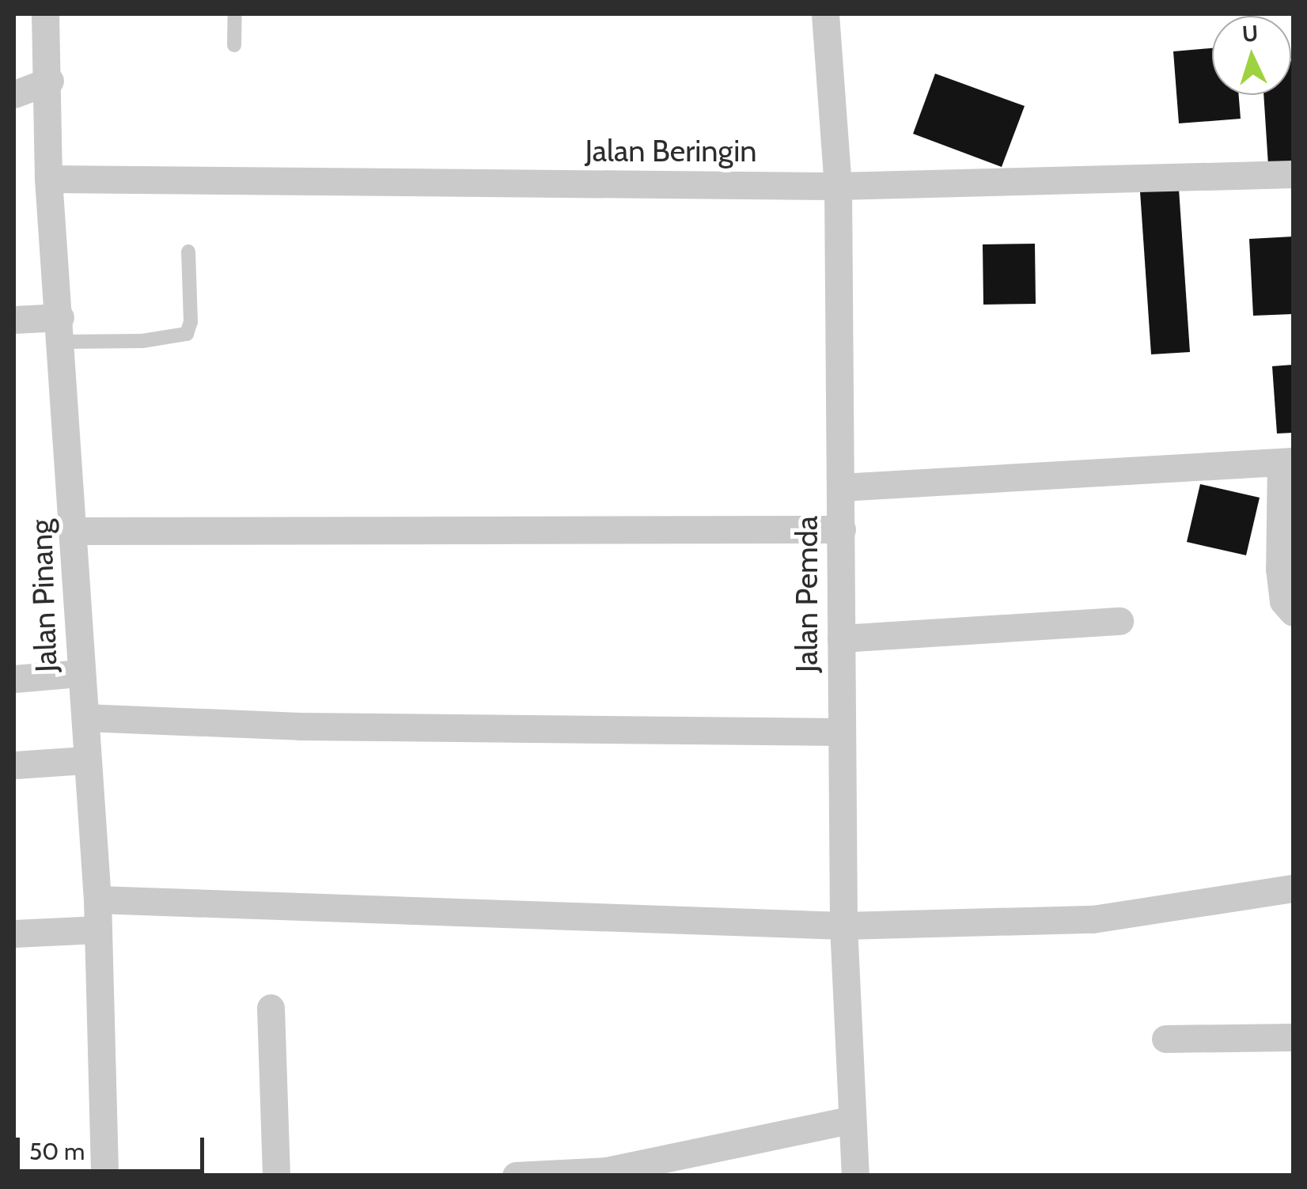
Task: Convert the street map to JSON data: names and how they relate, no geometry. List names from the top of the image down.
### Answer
{
  "streets": {
    "street": ["Jalan Beringin", "Jalan Pemda", "Jalan Pinang"]
  },
  "crossings": [
    ["Jalan Beringin", "Jalan Pemda"],
    ["Jalan Beringin", "Jalan Pinang"]
  ],
  "scale_bar": "50 m",
  "north": "top"
}
